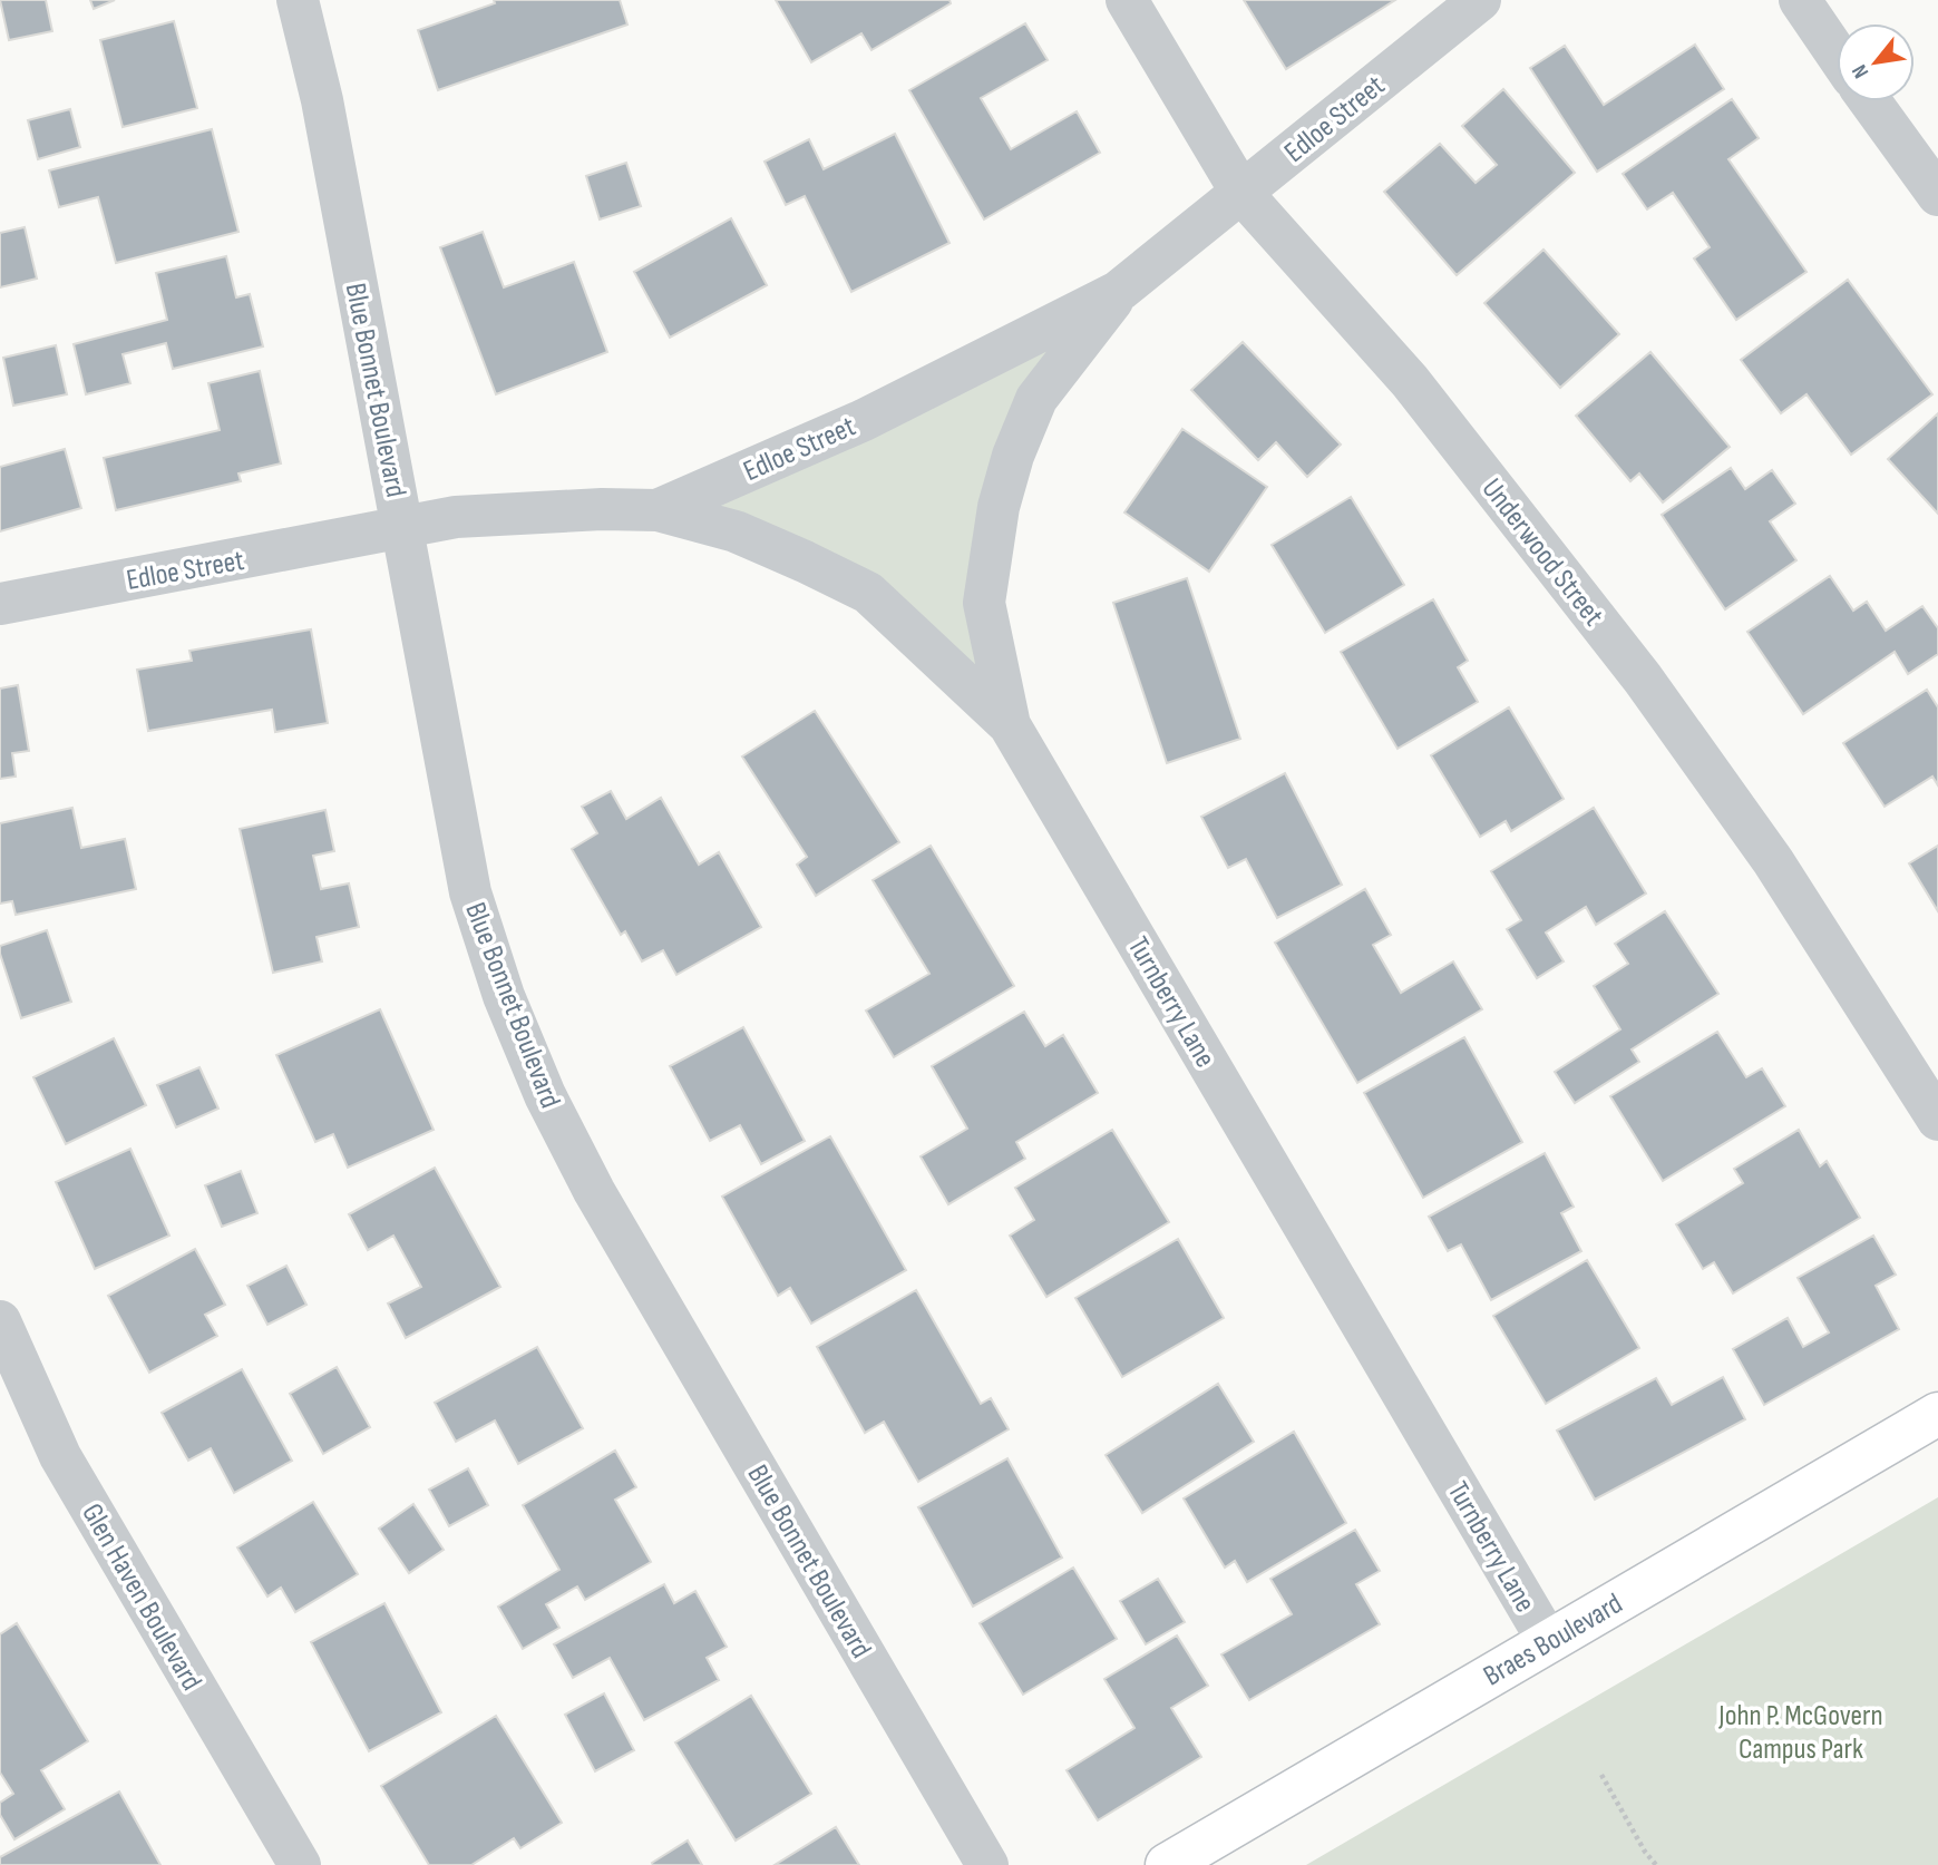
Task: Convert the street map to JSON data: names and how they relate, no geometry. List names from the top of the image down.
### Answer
{
  "streets": {
    "street": [
      "Edloe Street",
      "Blue Bonnet Boulevard",
      "Underwood Street",
      "Turnberry Lane",
      "Glen Haven Boulevard",
      "Braes Boulevard"
    ]
  },
  "crossings": [
    ["Edloe Street", "Blue Bonnet Boulevard"],
    ["Edloe Street", "Underwood Street"],
    ["Edloe Street", "Turnberry Lane"],
    ["Turnberry Lane", "Braes Boulevard"]
  ],
  "parks": ["John P. McGovern Campus Park"],
  "north": "bottom left"
}
